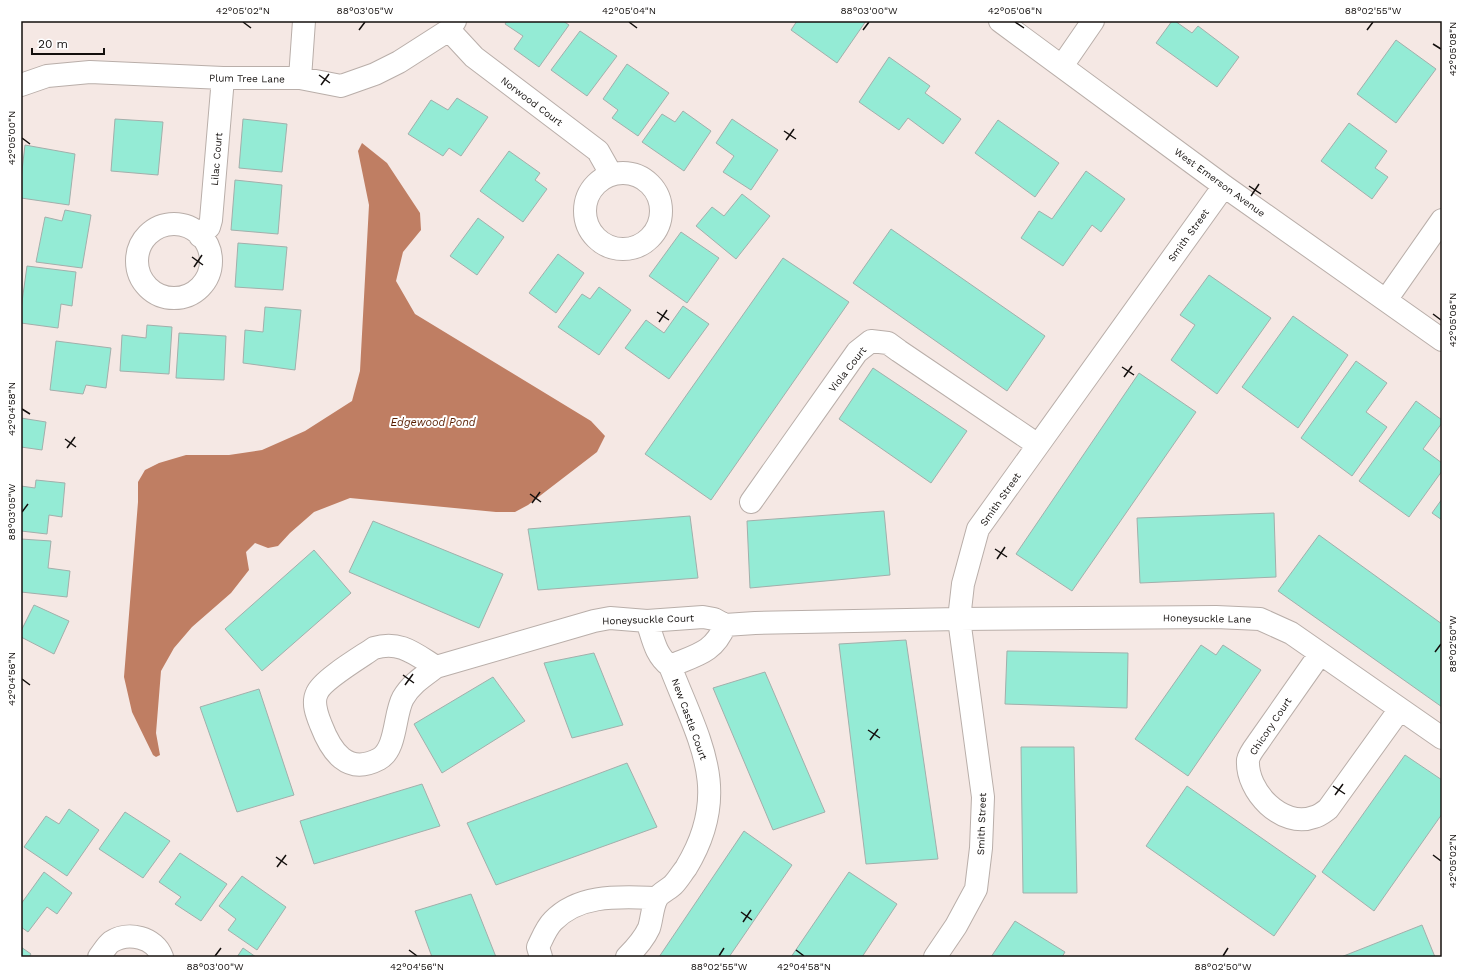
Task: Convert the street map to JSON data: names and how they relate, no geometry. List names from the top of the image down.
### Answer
{
  "streets": {
    "street": [
      "Plum Tree Lane",
      "Norwood Court",
      "Lilac Court",
      "West Emerson Avenue",
      "Smith Street",
      "Viola Court",
      "Honeysuckle Lane",
      "Honeysuckle Court",
      "New Castle Court",
      "Chicory Court"
    ]
  },
  "crossings": [
    ["Plum Tree Lane", "Norwood Court"],
    ["Plum Tree Lane", "Lilac Court"],
    ["West Emerson Avenue", "Smith Street"],
    ["Smith Street", "Viola Court"],
    ["Smith Street", "Honeysuckle Lane"],
    ["Smith Street", "Honeysuckle Court"],
    ["Honeysuckle Lane", "Honeysuckle Court"],
    ["Honeysuckle Lane", "Chicory Court"],
    ["Honeysuckle Court", "New Castle Court"]
  ],
  "water": ["Edgewood Pond"],
  "scale_bar": "20 m",
  "coordinates": [
    "42°05'02\"N",
    "88°03'05\"W",
    "42°05'04\"N",
    "88°03'00\"W",
    "42°05'06\"N",
    "88°02'55\"W",
    "42°05'08\"N",
    "42°05'00\"N",
    "42°04'58\"N",
    "88°02'50\"W",
    "42°04'56\"N"
  ]
}
